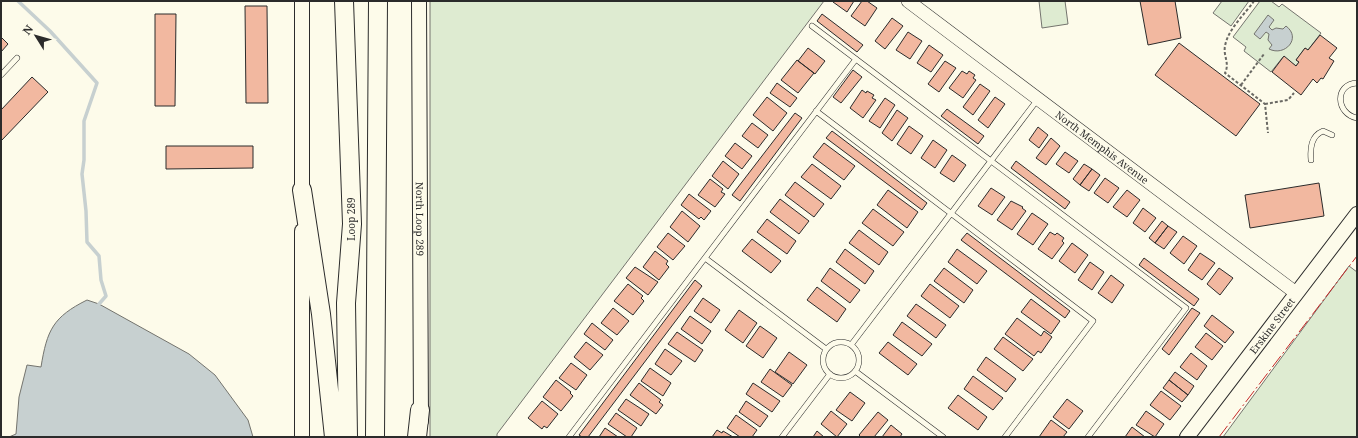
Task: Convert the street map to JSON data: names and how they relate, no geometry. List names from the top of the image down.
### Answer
{
  "streets": {
    "highway": ["Loop 289"],
    "main road": ["North Loop 289", "Erskine Street"],
    "street": ["North Memphis Avenue"]
  },
  "crossings": [
    ["North Memphis Avenue", "Erskine Street"]
  ],
  "north": "top left"
}
